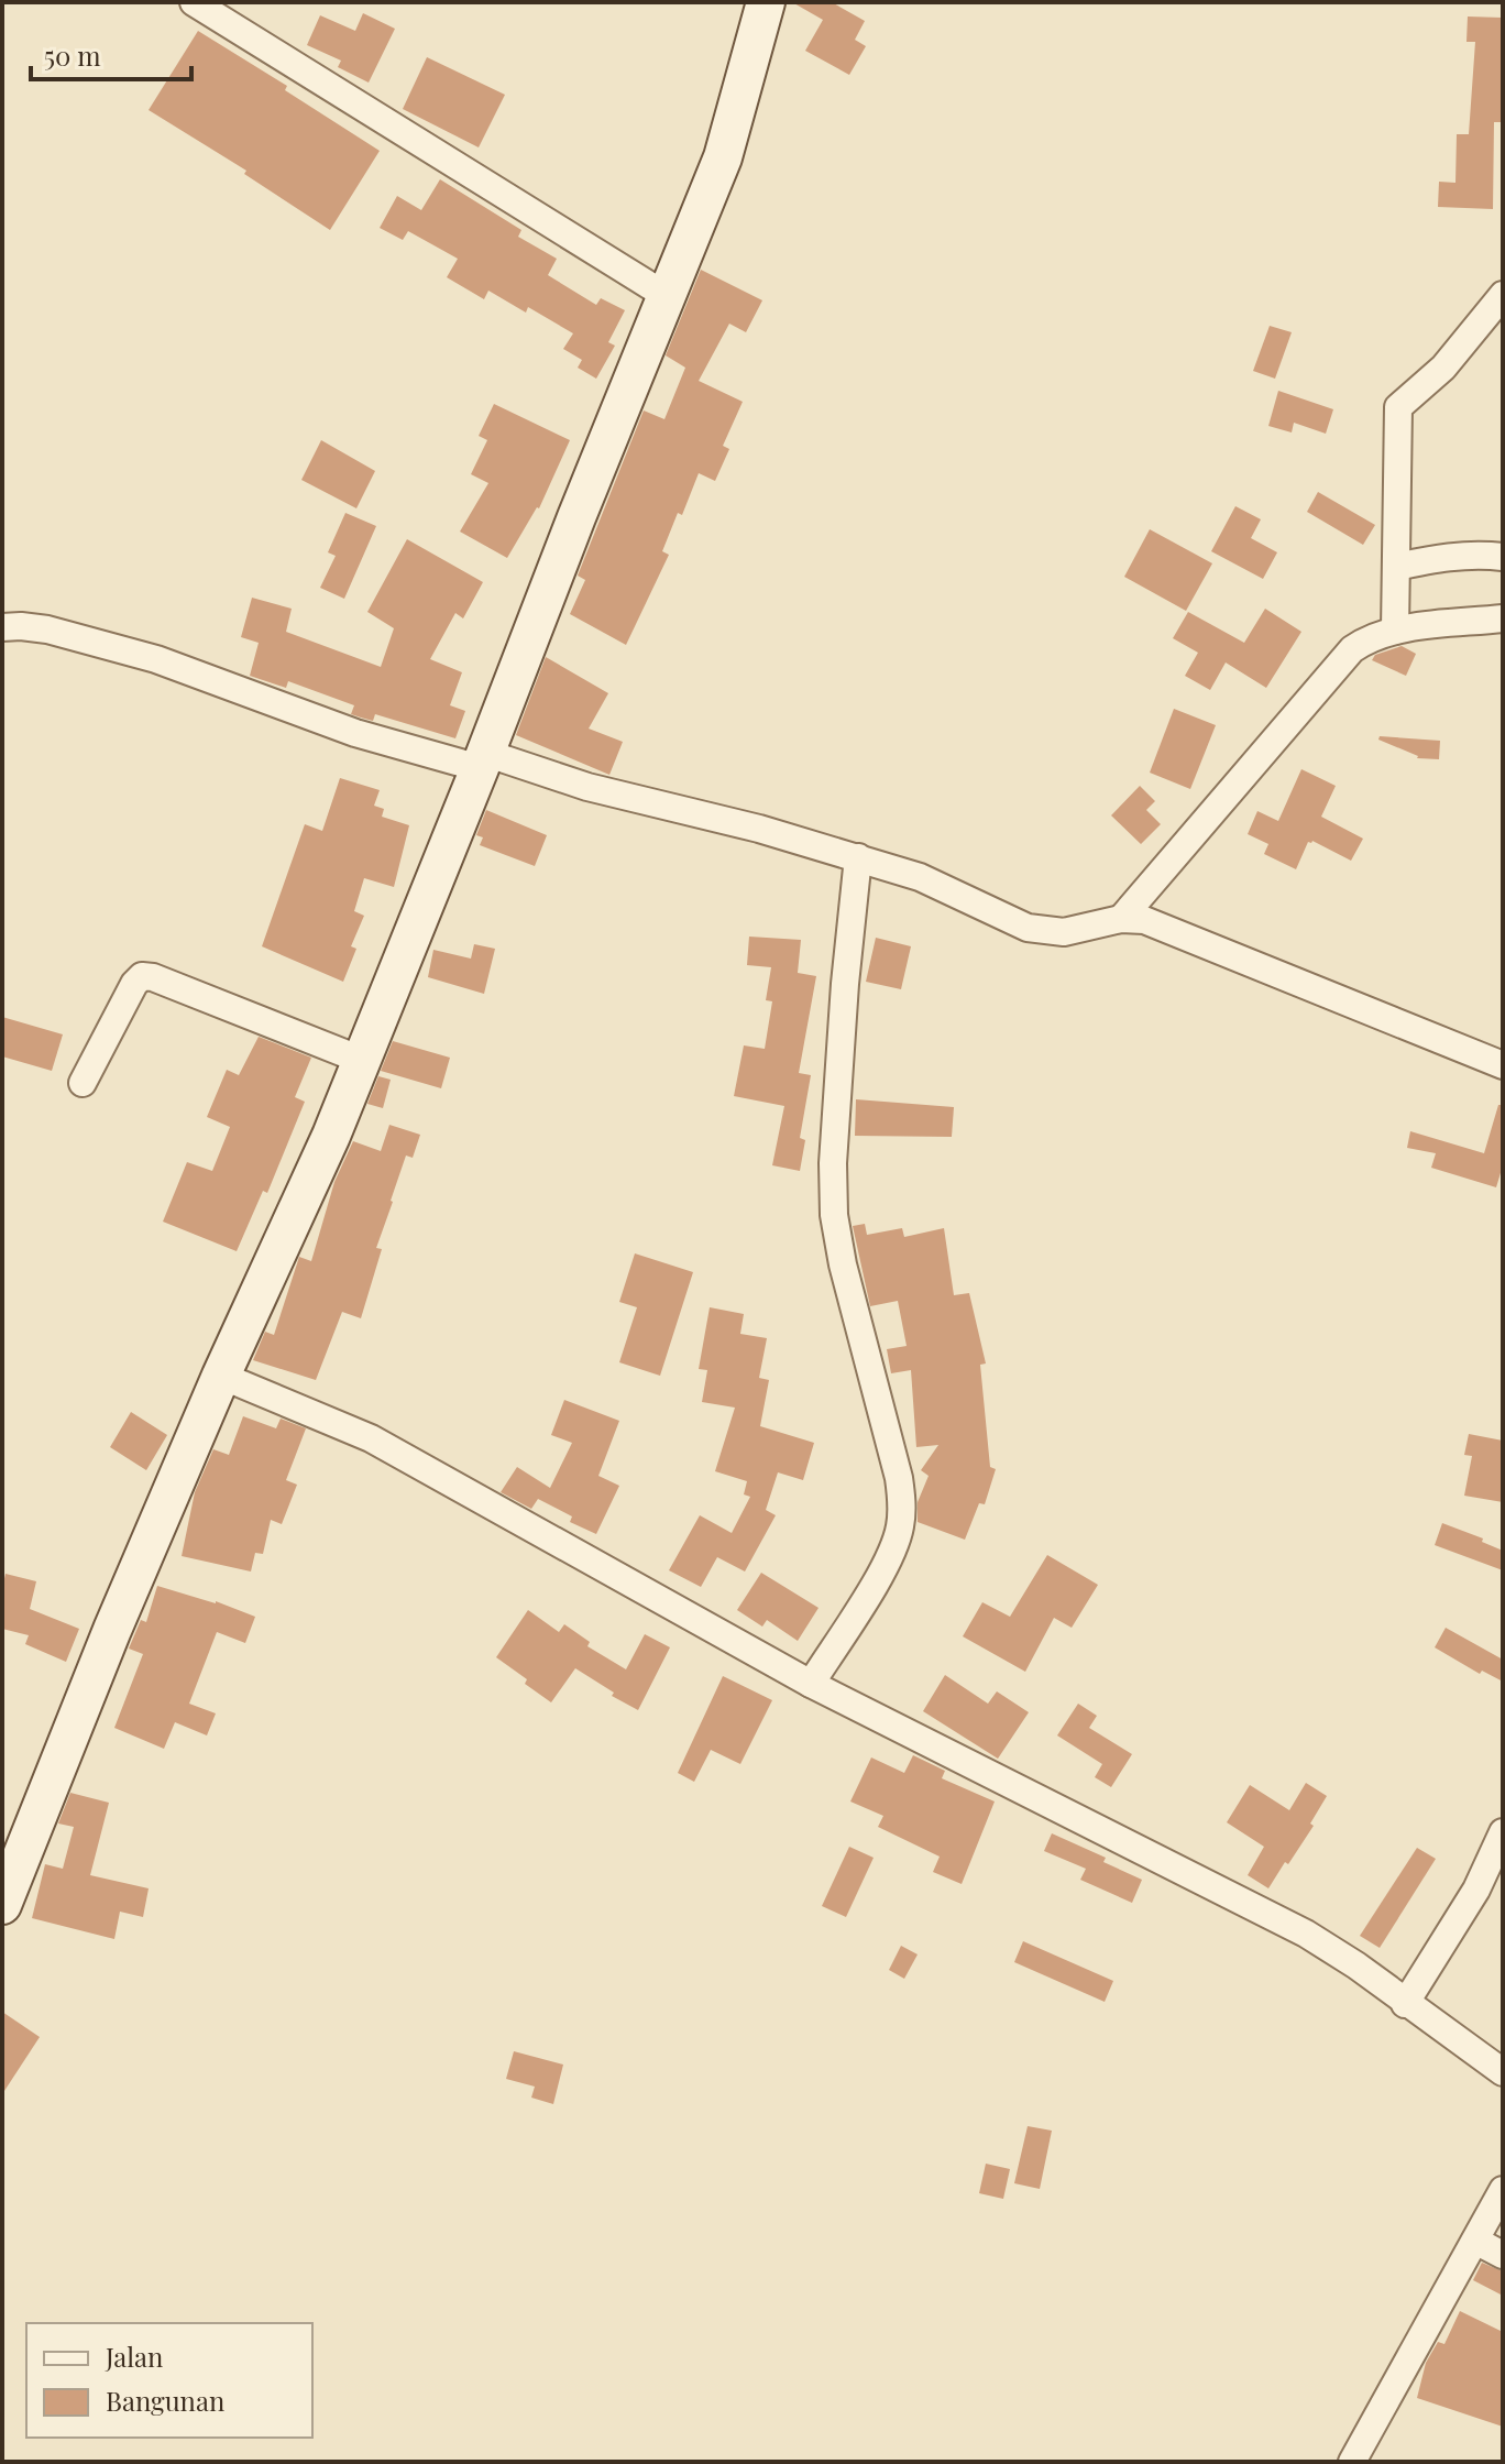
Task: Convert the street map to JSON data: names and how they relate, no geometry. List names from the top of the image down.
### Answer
{
  "legend": ["Jalan", "Bangunan"],
  "scale_bar": "50 m"
}
